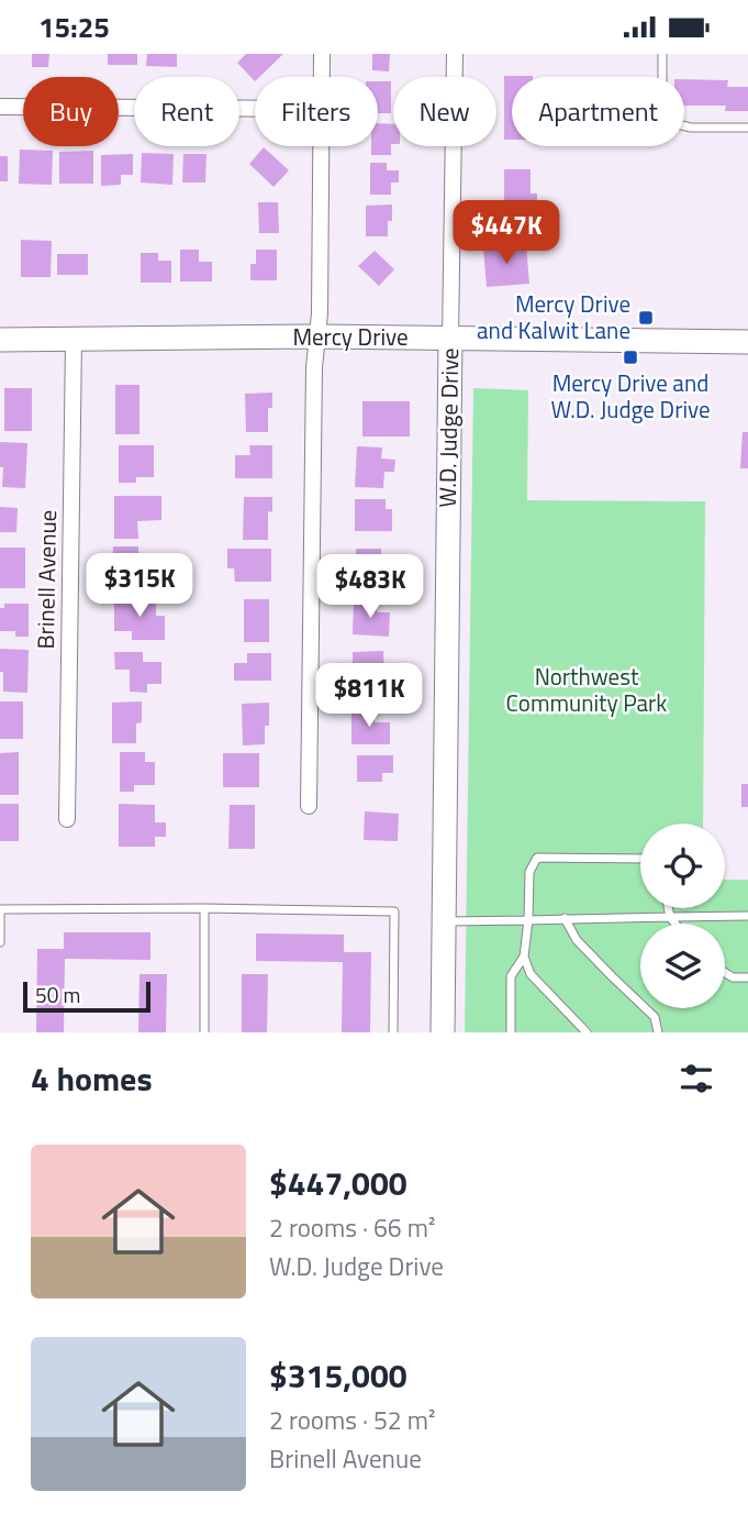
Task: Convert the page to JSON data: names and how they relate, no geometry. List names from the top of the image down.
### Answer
{
  "streets": {
    "street": ["Mercy Drive", "W.D. Judge Drive", "Brinell Avenue"]
  },
  "crossings": [
    ["Mercy Drive", "W.D. Judge Drive"],
    ["Mercy Drive", "Brinell Avenue"]
  ],
  "parks": ["Northwest Community Park"],
  "places": {
    "transit": ["Mercy Drive and Kalwit Lane", "Mercy Drive and W.D. Judge Drive"]
  },
  "scale_bar": "50 m",
  "page": {
    "status": "15:25",
    "chip": [
      "Buy",
      "Rent",
      "Filters",
      "New",
      "Apartment"
    ],
    "price": [
      "$447K",
      "$315K",
      "$483K",
      "$811K"
    ],
    "scale": "50 m",
    "heading": "4 homes",
    "list": [
      {
        "name": "$447,000",
        "note": "2 rooms · 66 m² · W.D. Judge Drive"
      },
      {
        "name": "$315,000",
        "note": "2 rooms · 52 m² · Brinell Avenue"
      }
    ]
  }
}
